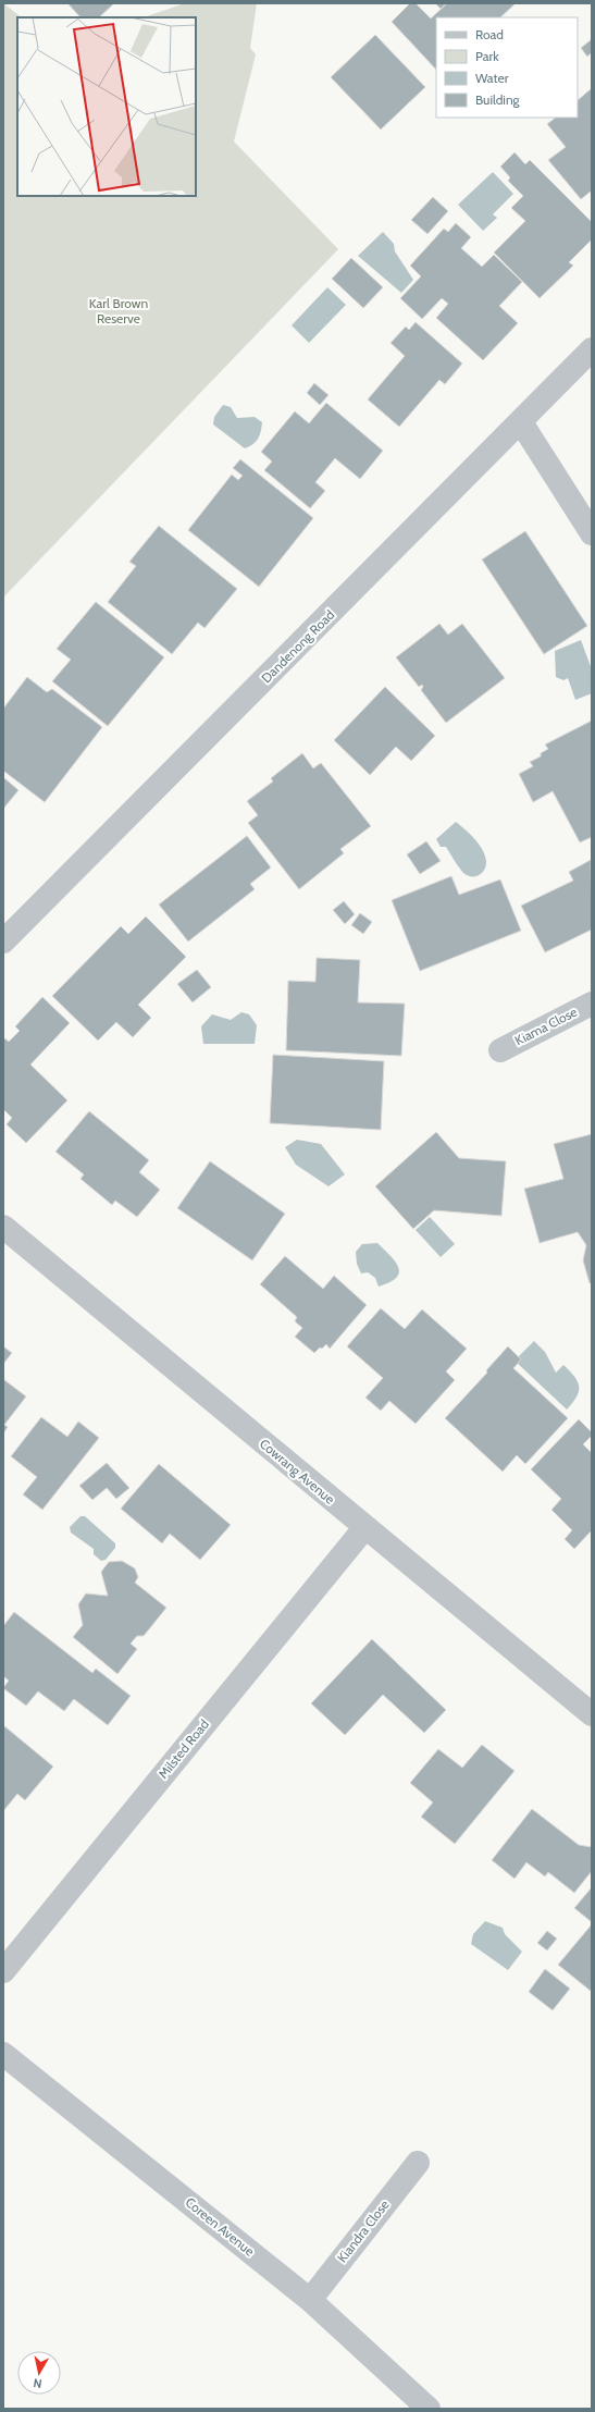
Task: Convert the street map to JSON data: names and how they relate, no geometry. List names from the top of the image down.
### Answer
{
  "streets": {
    "street": [
      "Dandenong Road",
      "Kiama Close",
      "Cowrang Avenue",
      "Milsted Road",
      "Coreen Avenue",
      "Kiandra Close"
    ]
  },
  "crossings": [
    ["Cowrang Avenue", "Milsted Road"],
    ["Coreen Avenue", "Kiandra Close"]
  ],
  "parks": ["Karl Brown Reserve"],
  "legend": [
    "Road",
    "Park",
    "Water",
    "Building"
  ],
  "north": "bottom"
}
